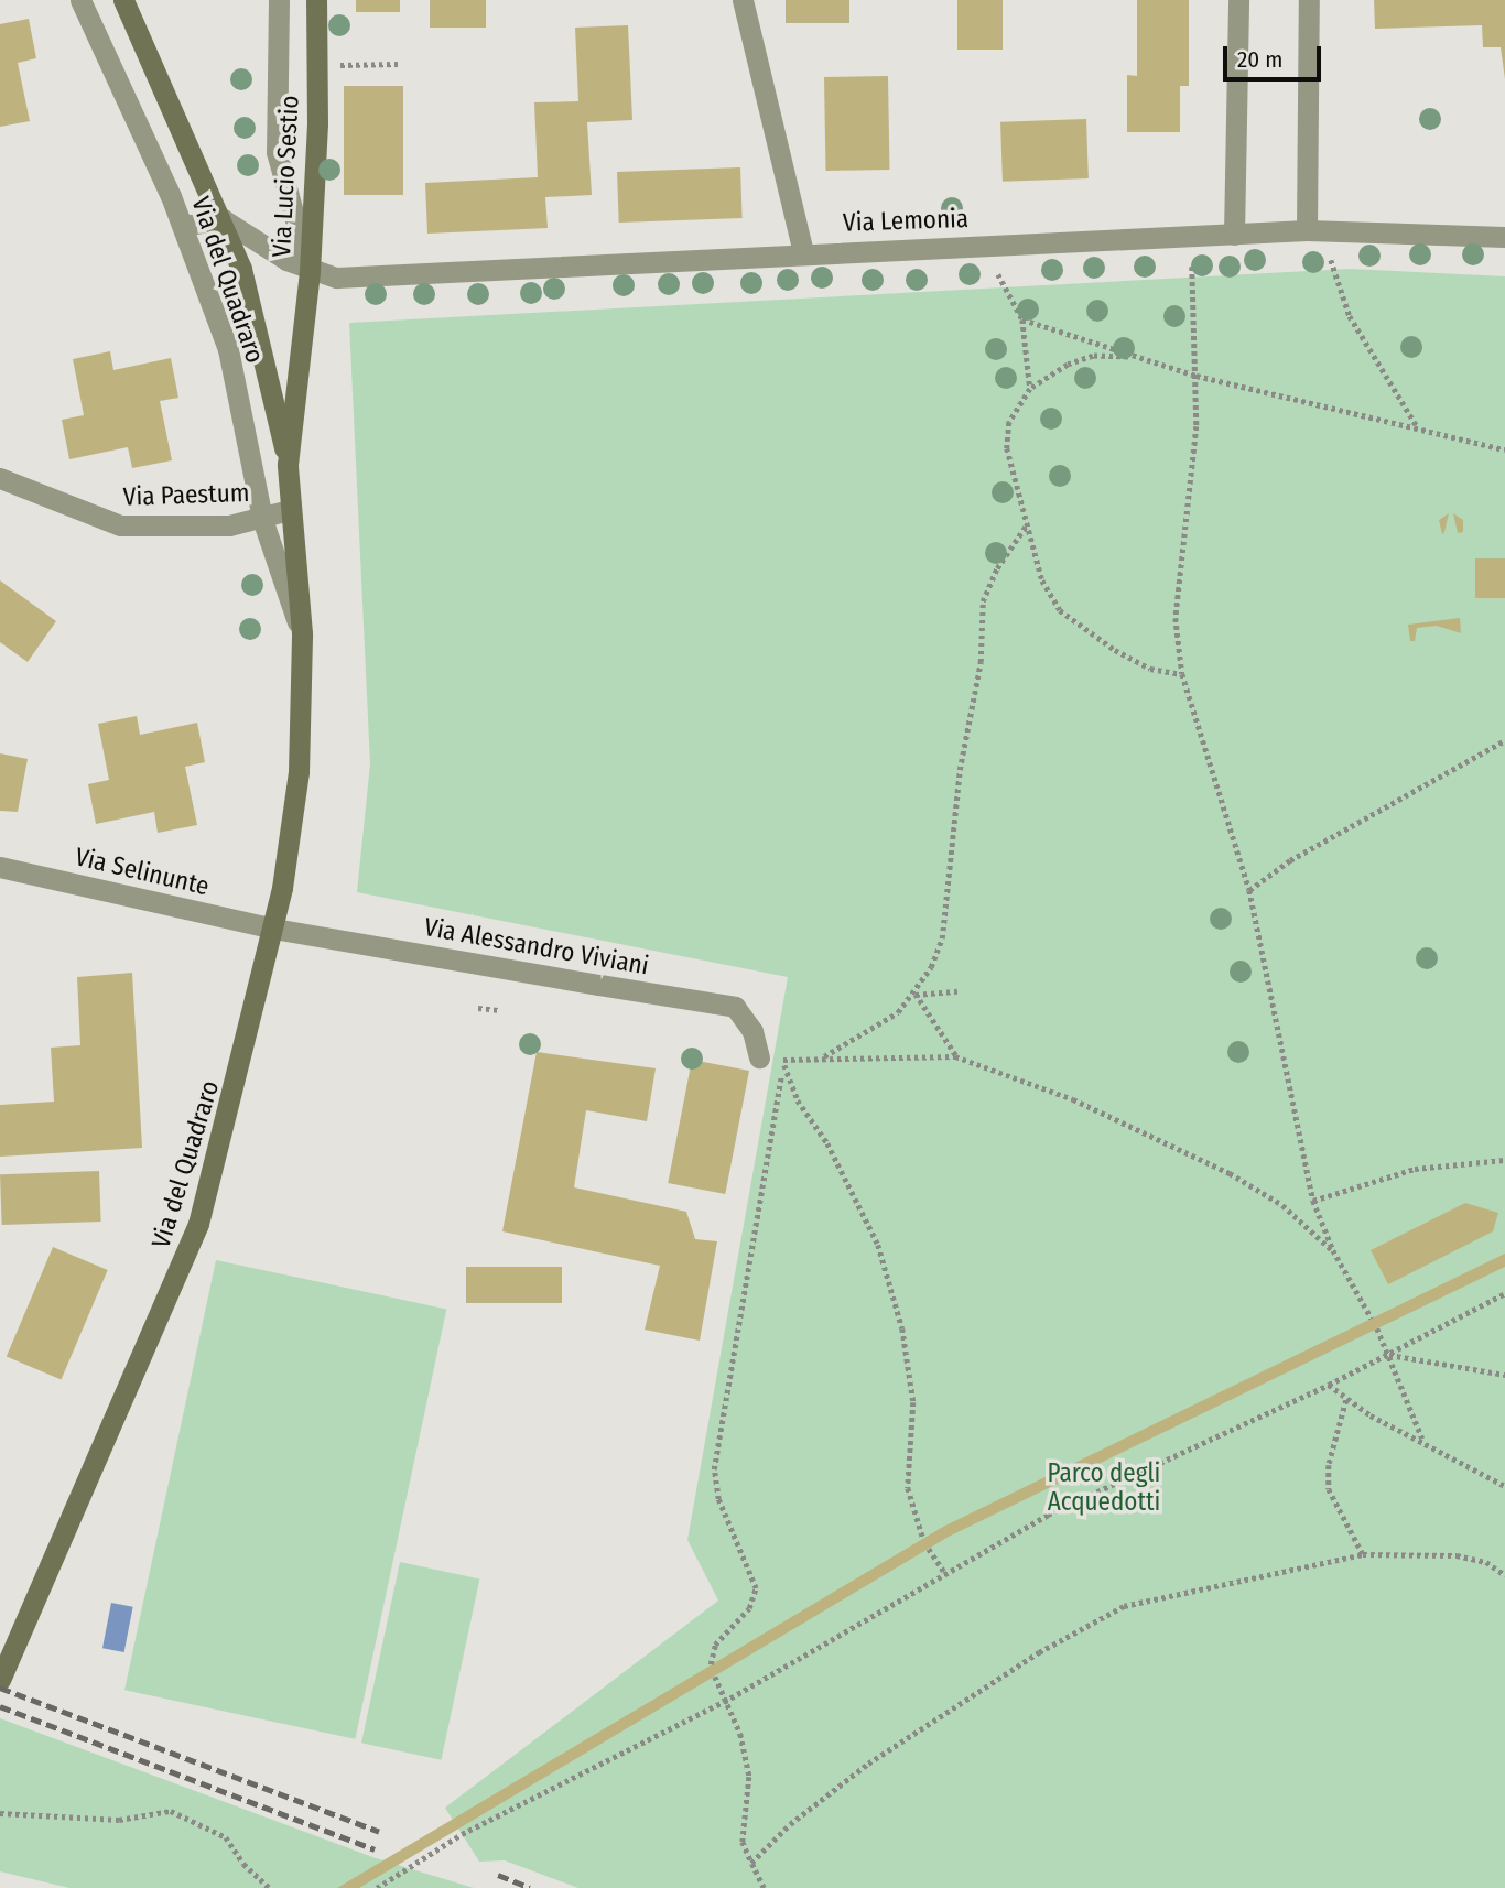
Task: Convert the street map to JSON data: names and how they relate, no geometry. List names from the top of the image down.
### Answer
{
  "streets": {
    "main road": ["Via Lucio Sestio", "Via del Quadraro"],
    "street": [
      "Via Lemonia",
      "Via Paestum",
      "Via Selinunte",
      "Via Alessandro Viviani"
    ]
  },
  "crossings": [
    ["Via Lucio Sestio", "Via Lemonia"],
    ["Via Lucio Sestio", "Via del Quadraro"],
    ["Via Lemonia", "Via del Quadraro"],
    ["Via del Quadraro", "Via Paestum"],
    ["Via del Quadraro", "Via Selinunte"],
    ["Via del Quadraro", "Via Alessandro Viviani"],
    ["Via Selinunte", "Via Alessandro Viviani"]
  ],
  "parks": ["Parco degli Acquedotti"],
  "scale_bar": "20 m"
}
